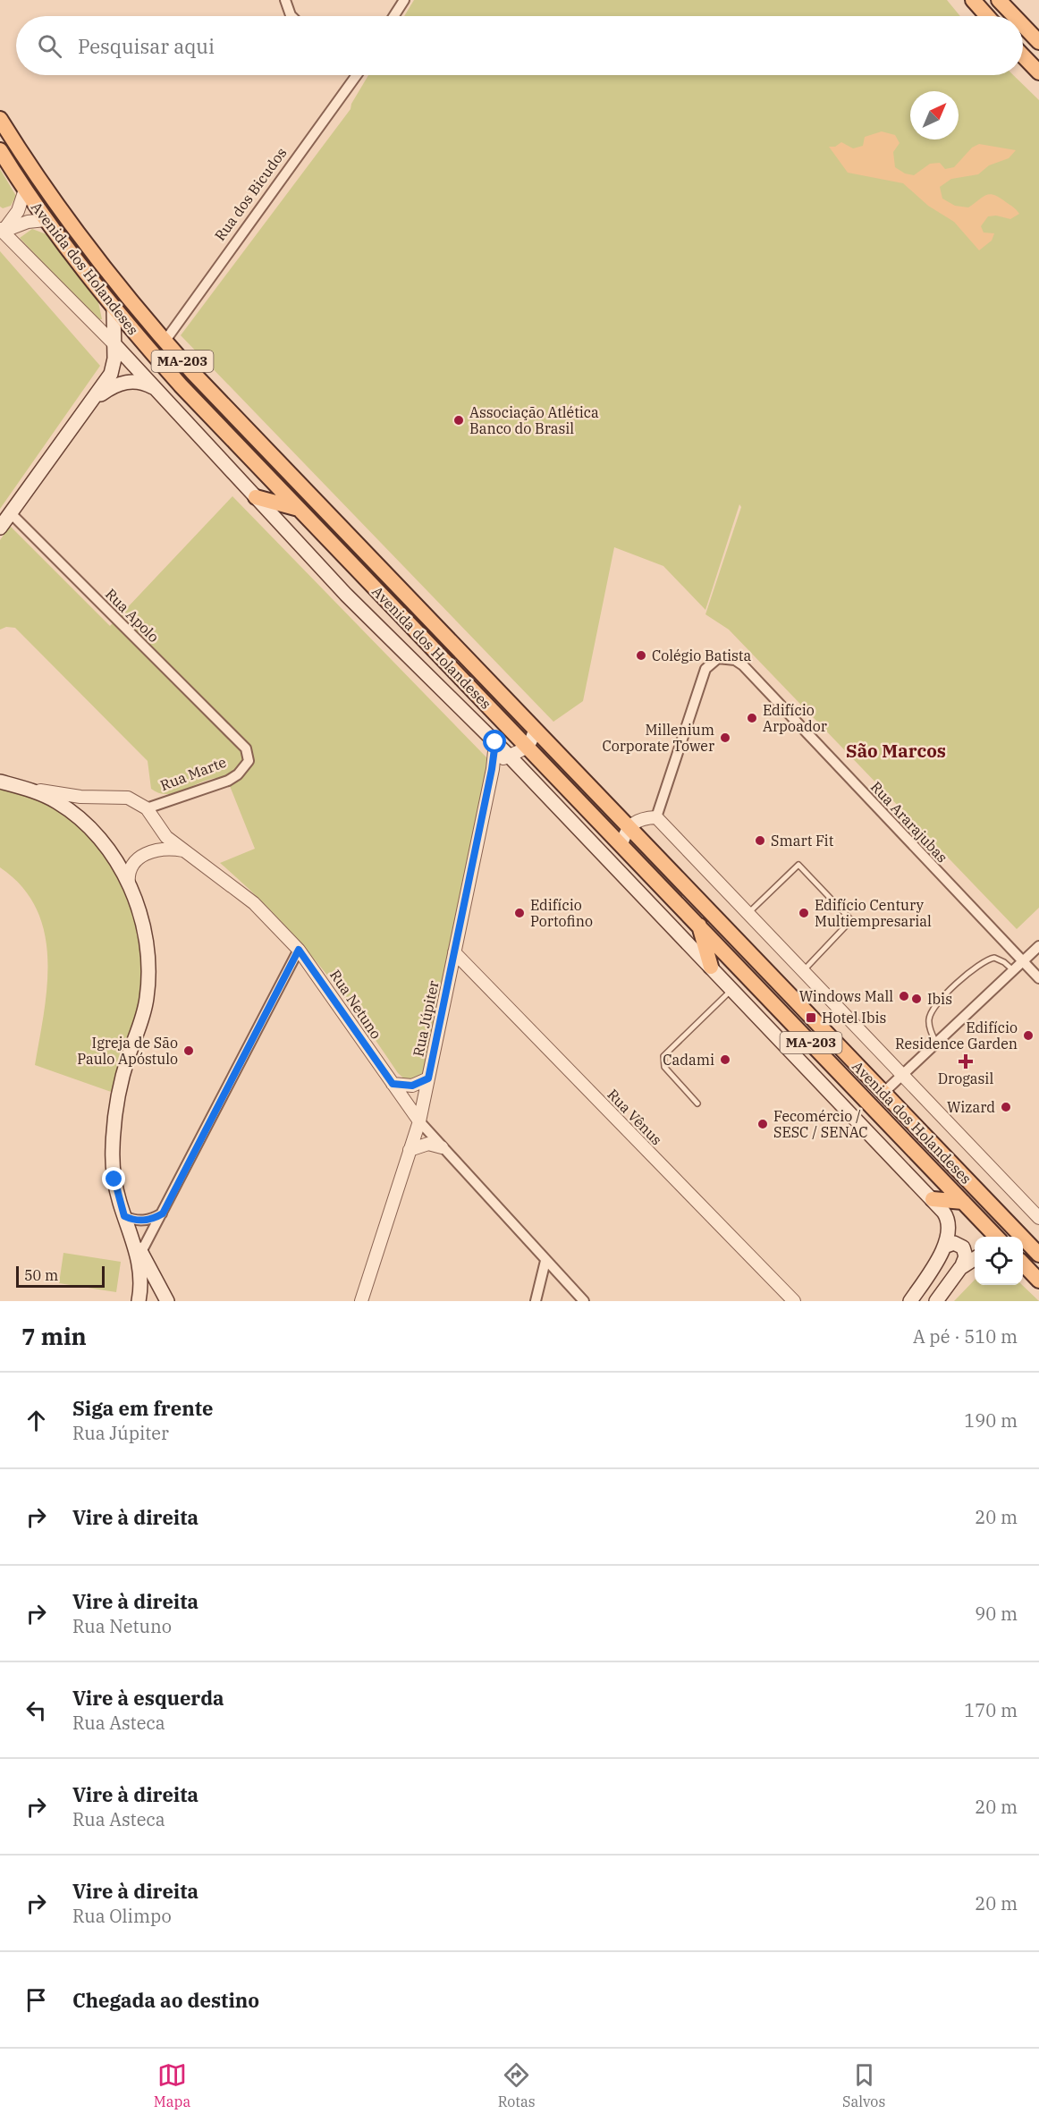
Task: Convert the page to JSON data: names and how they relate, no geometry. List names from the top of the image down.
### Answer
{
  "streets": {
    "main road": ["Avenida dos Holandeses", "MA-203"],
    "street": [
      "Rua dos Bicudos",
      "Rua Apolo",
      "Rua Marte",
      "Rua Ararajubas",
      "Rua Netuno",
      "Rua Júpiter",
      "Rua Vênus"
    ]
  },
  "crossings": [
    ["Rua dos Bicudos", "Avenida dos Holandeses"],
    ["Avenida dos Holandeses", "Rua Ararajubas"],
    ["Avenida dos Holandeses", "Rua Júpiter"],
    ["Rua Apolo", "Rua Marte"],
    ["Rua Marte", "Rua Netuno"],
    ["Rua Netuno", "Rua Júpiter"],
    ["Rua Júpiter", "Rua Vênus"]
  ],
  "districts": ["São Marcos"],
  "places": {
    "other": [
      "Associação Atlética Banco do Brasil",
      "Colégio Batista",
      "Edifício Arpoador",
      "Millenium Corporate Tower",
      "Smart Fit",
      "Edifício Portofino",
      "Edifício Century Multiempresarial",
      "Windows Mall",
      "Ibis",
      "Edifício Residence Garden",
      "Igreja de São Paulo Apóstulo",
      "Cadami",
      "Wizard",
      "Fecomércio / SESC / SENAC"
    ],
    "transit": ["Hotel Ibis"],
    "health": ["Drogasil"]
  },
  "scale_bar": "50 m",
  "north": "top right",
  "page": {
    "search": "Pesquisar aqui",
    "scale": "50 m",
    "heading": ["7 min", "A pé · 510 m"],
    "list": [
      ["Siga em frente", "Rua Júpiter", "190 m"],
      ["Vire à direita", "20 m"],
      ["Vire à direita", "Rua Netuno", "90 m"],
      ["Vire à esquerda", "Rua Asteca", "170 m"],
      ["Vire à direita", "Rua Asteca", "20 m"],
      ["Vire à direita", "Rua Olimpo", "20 m"],
      "Chegada ao destino"
    ],
    "nav": ["Mapa", "Rotas", "Salvos"]
  }
}
